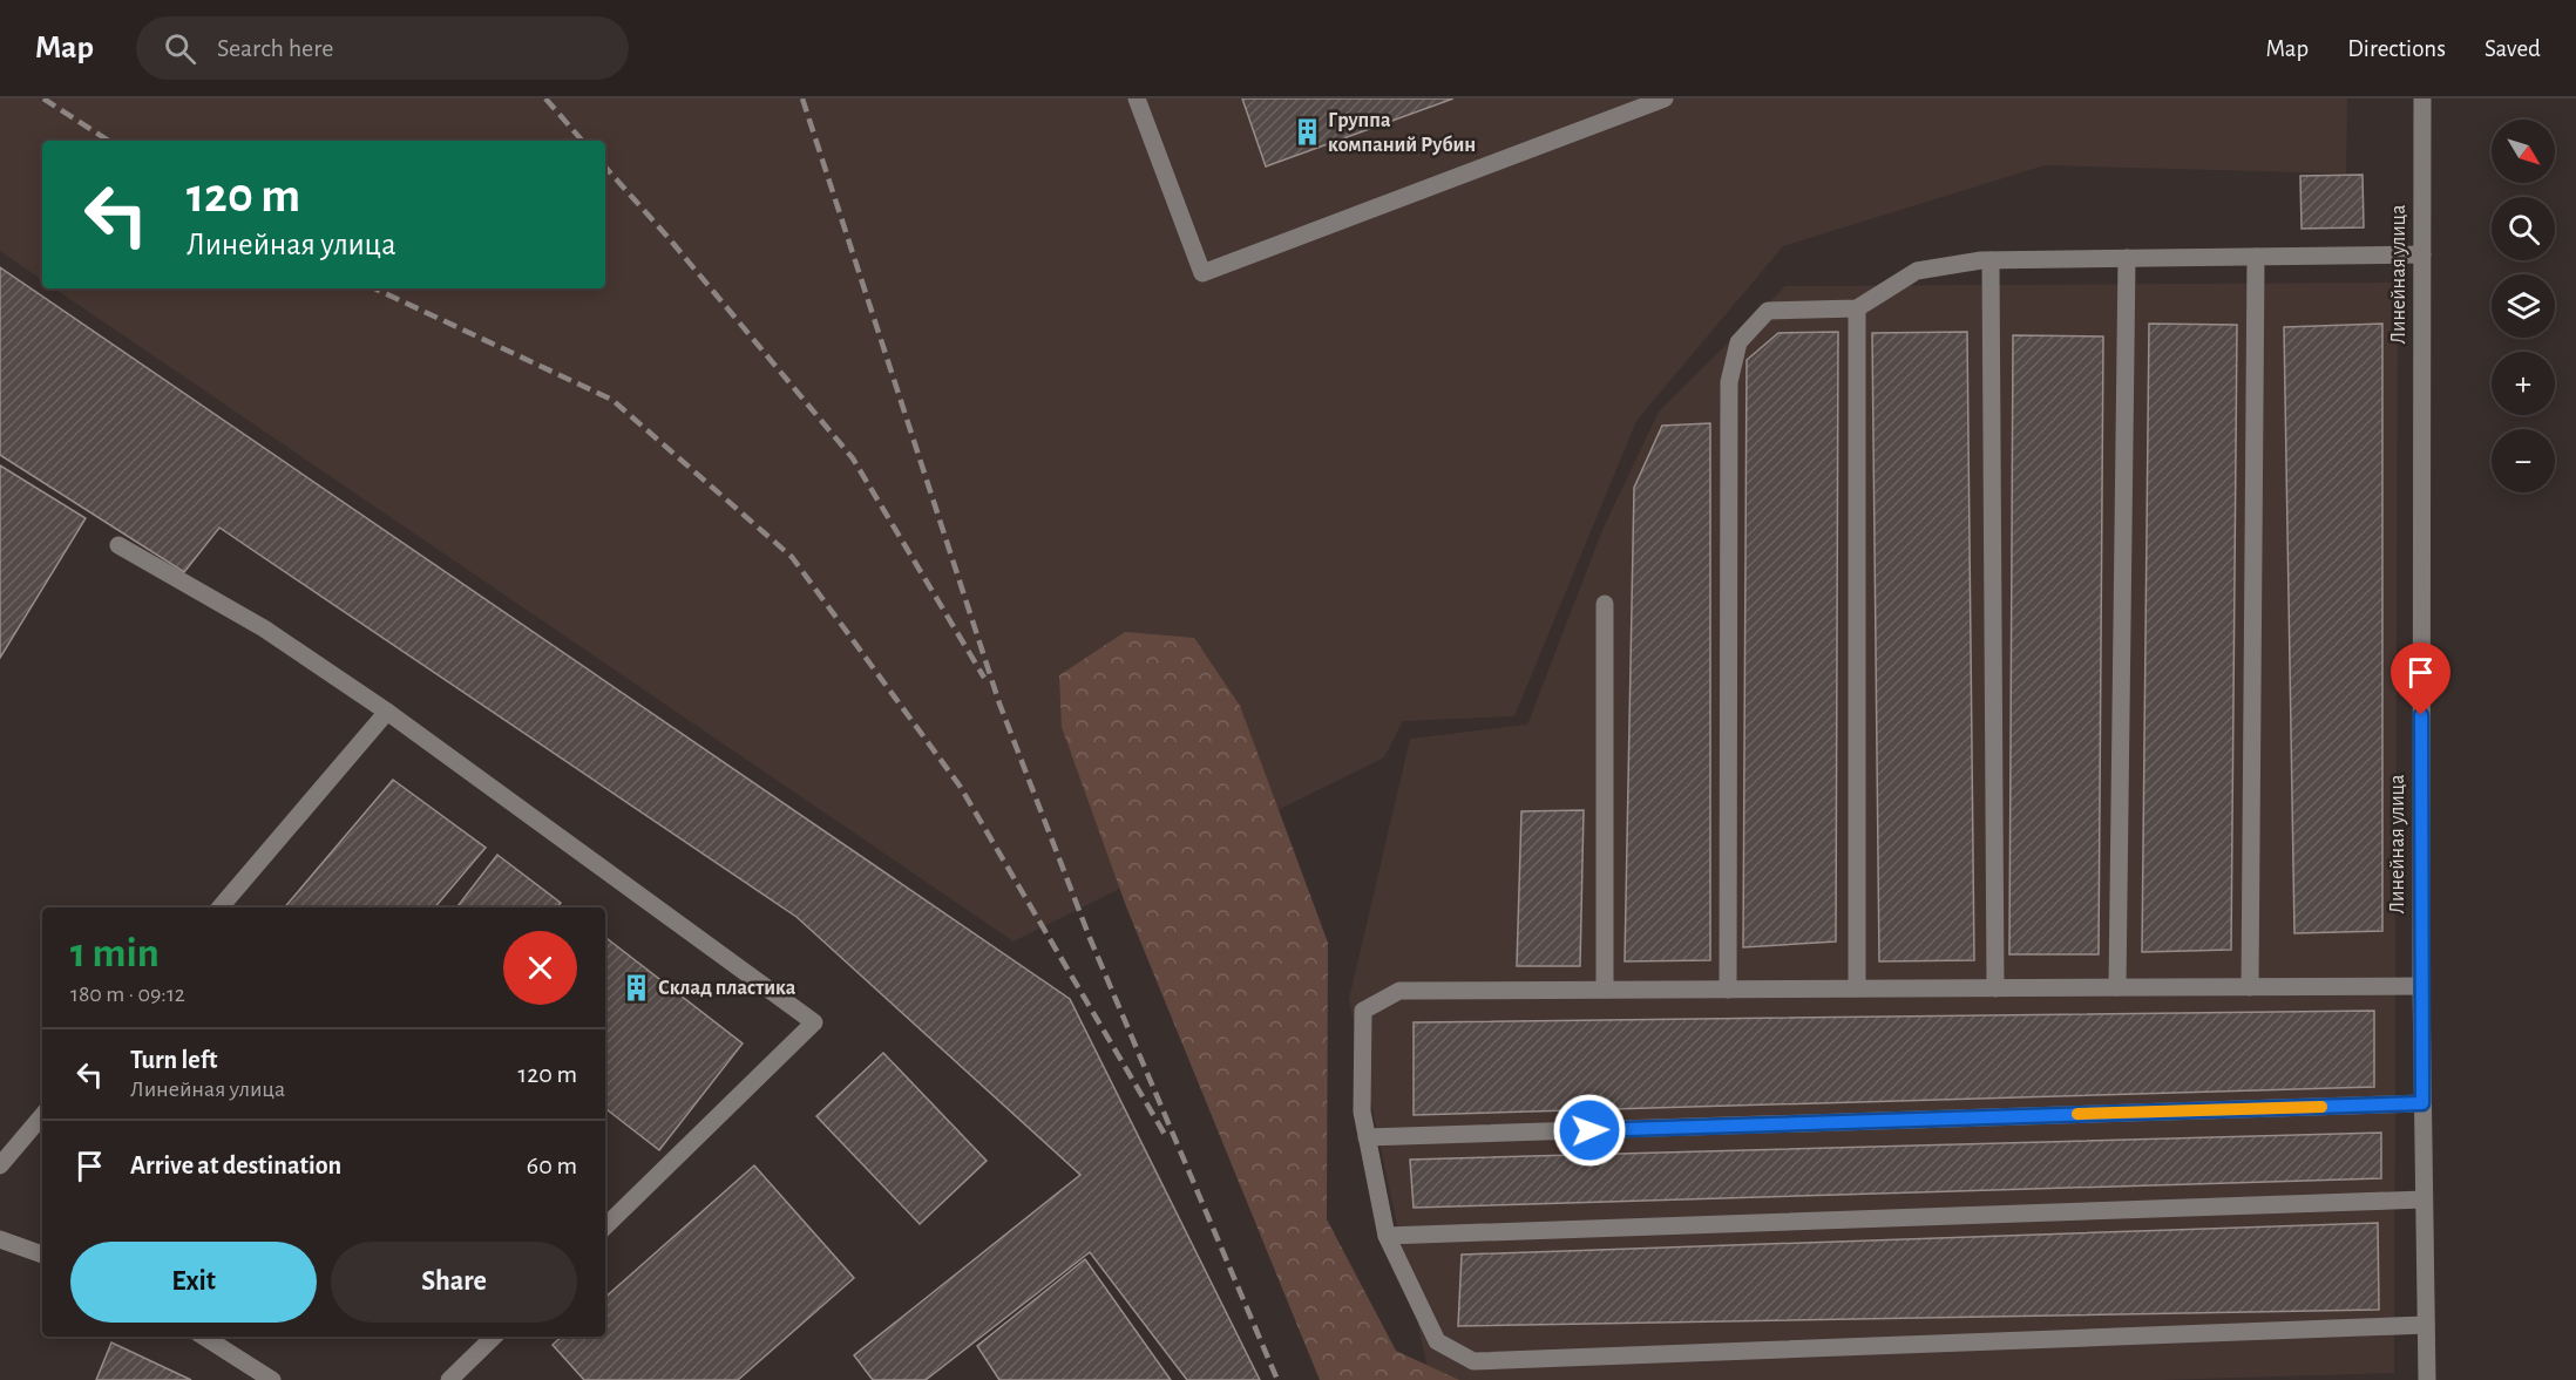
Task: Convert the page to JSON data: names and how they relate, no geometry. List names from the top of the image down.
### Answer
{
  "streets": {
    "street": ["Линейная улица"]
  },
  "places": {
    "building": ["Группа компаний Рубин", "Склад пластика"]
  },
  "north": "bottom right",
  "page": {
    "header": "Map",
    "search": "Search here",
    "nav": ["Map", "Directions", "Saved"],
    "map_buttons": ["+", "−"],
    "turn": ["120 m", "Линейная улица"],
    "heading": ["1 min", "180 m · 09:12"],
    "list": [
      {
        "name": "Turn left",
        "note": "Линейная улица",
        "value": "120 m"
      },
      {
        "name": "Arrive at destination",
        "value": "60 m"
      }
    ],
    "buttons": ["Exit", "Share"]
  }
}
